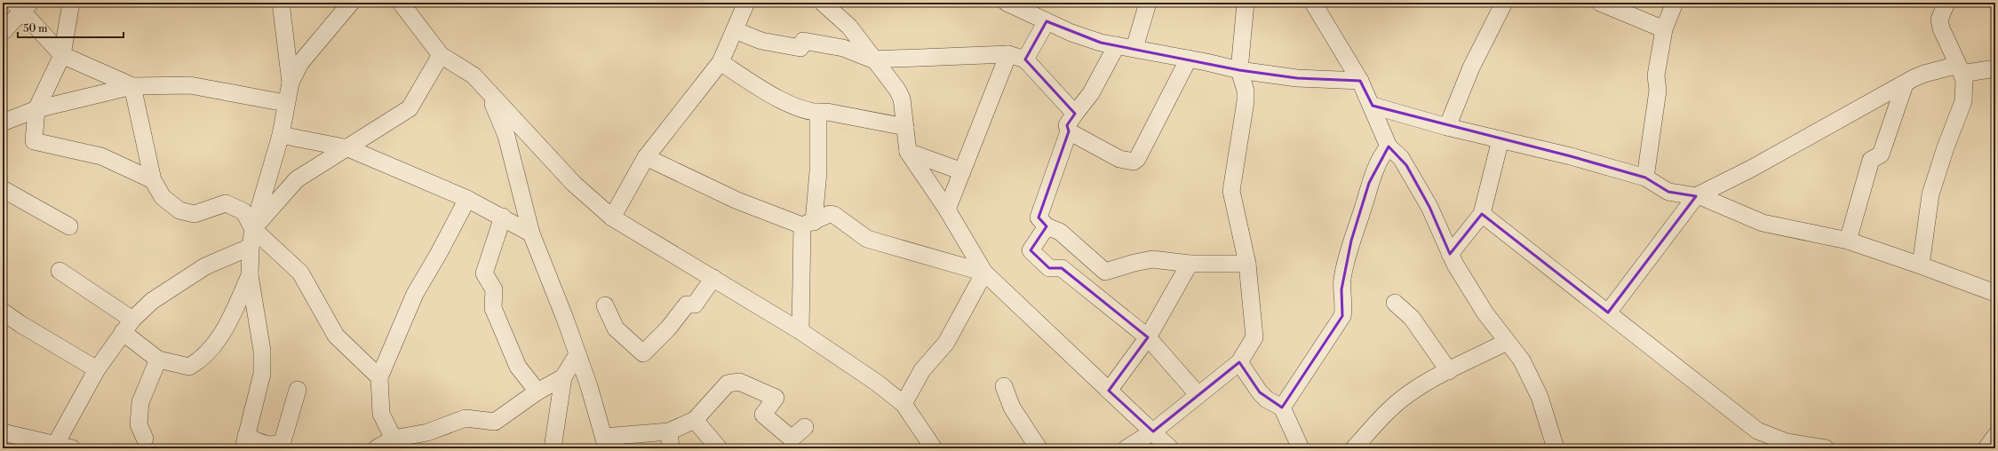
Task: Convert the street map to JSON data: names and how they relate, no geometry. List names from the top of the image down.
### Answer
{
  "scale_bar": "50 m"
}
